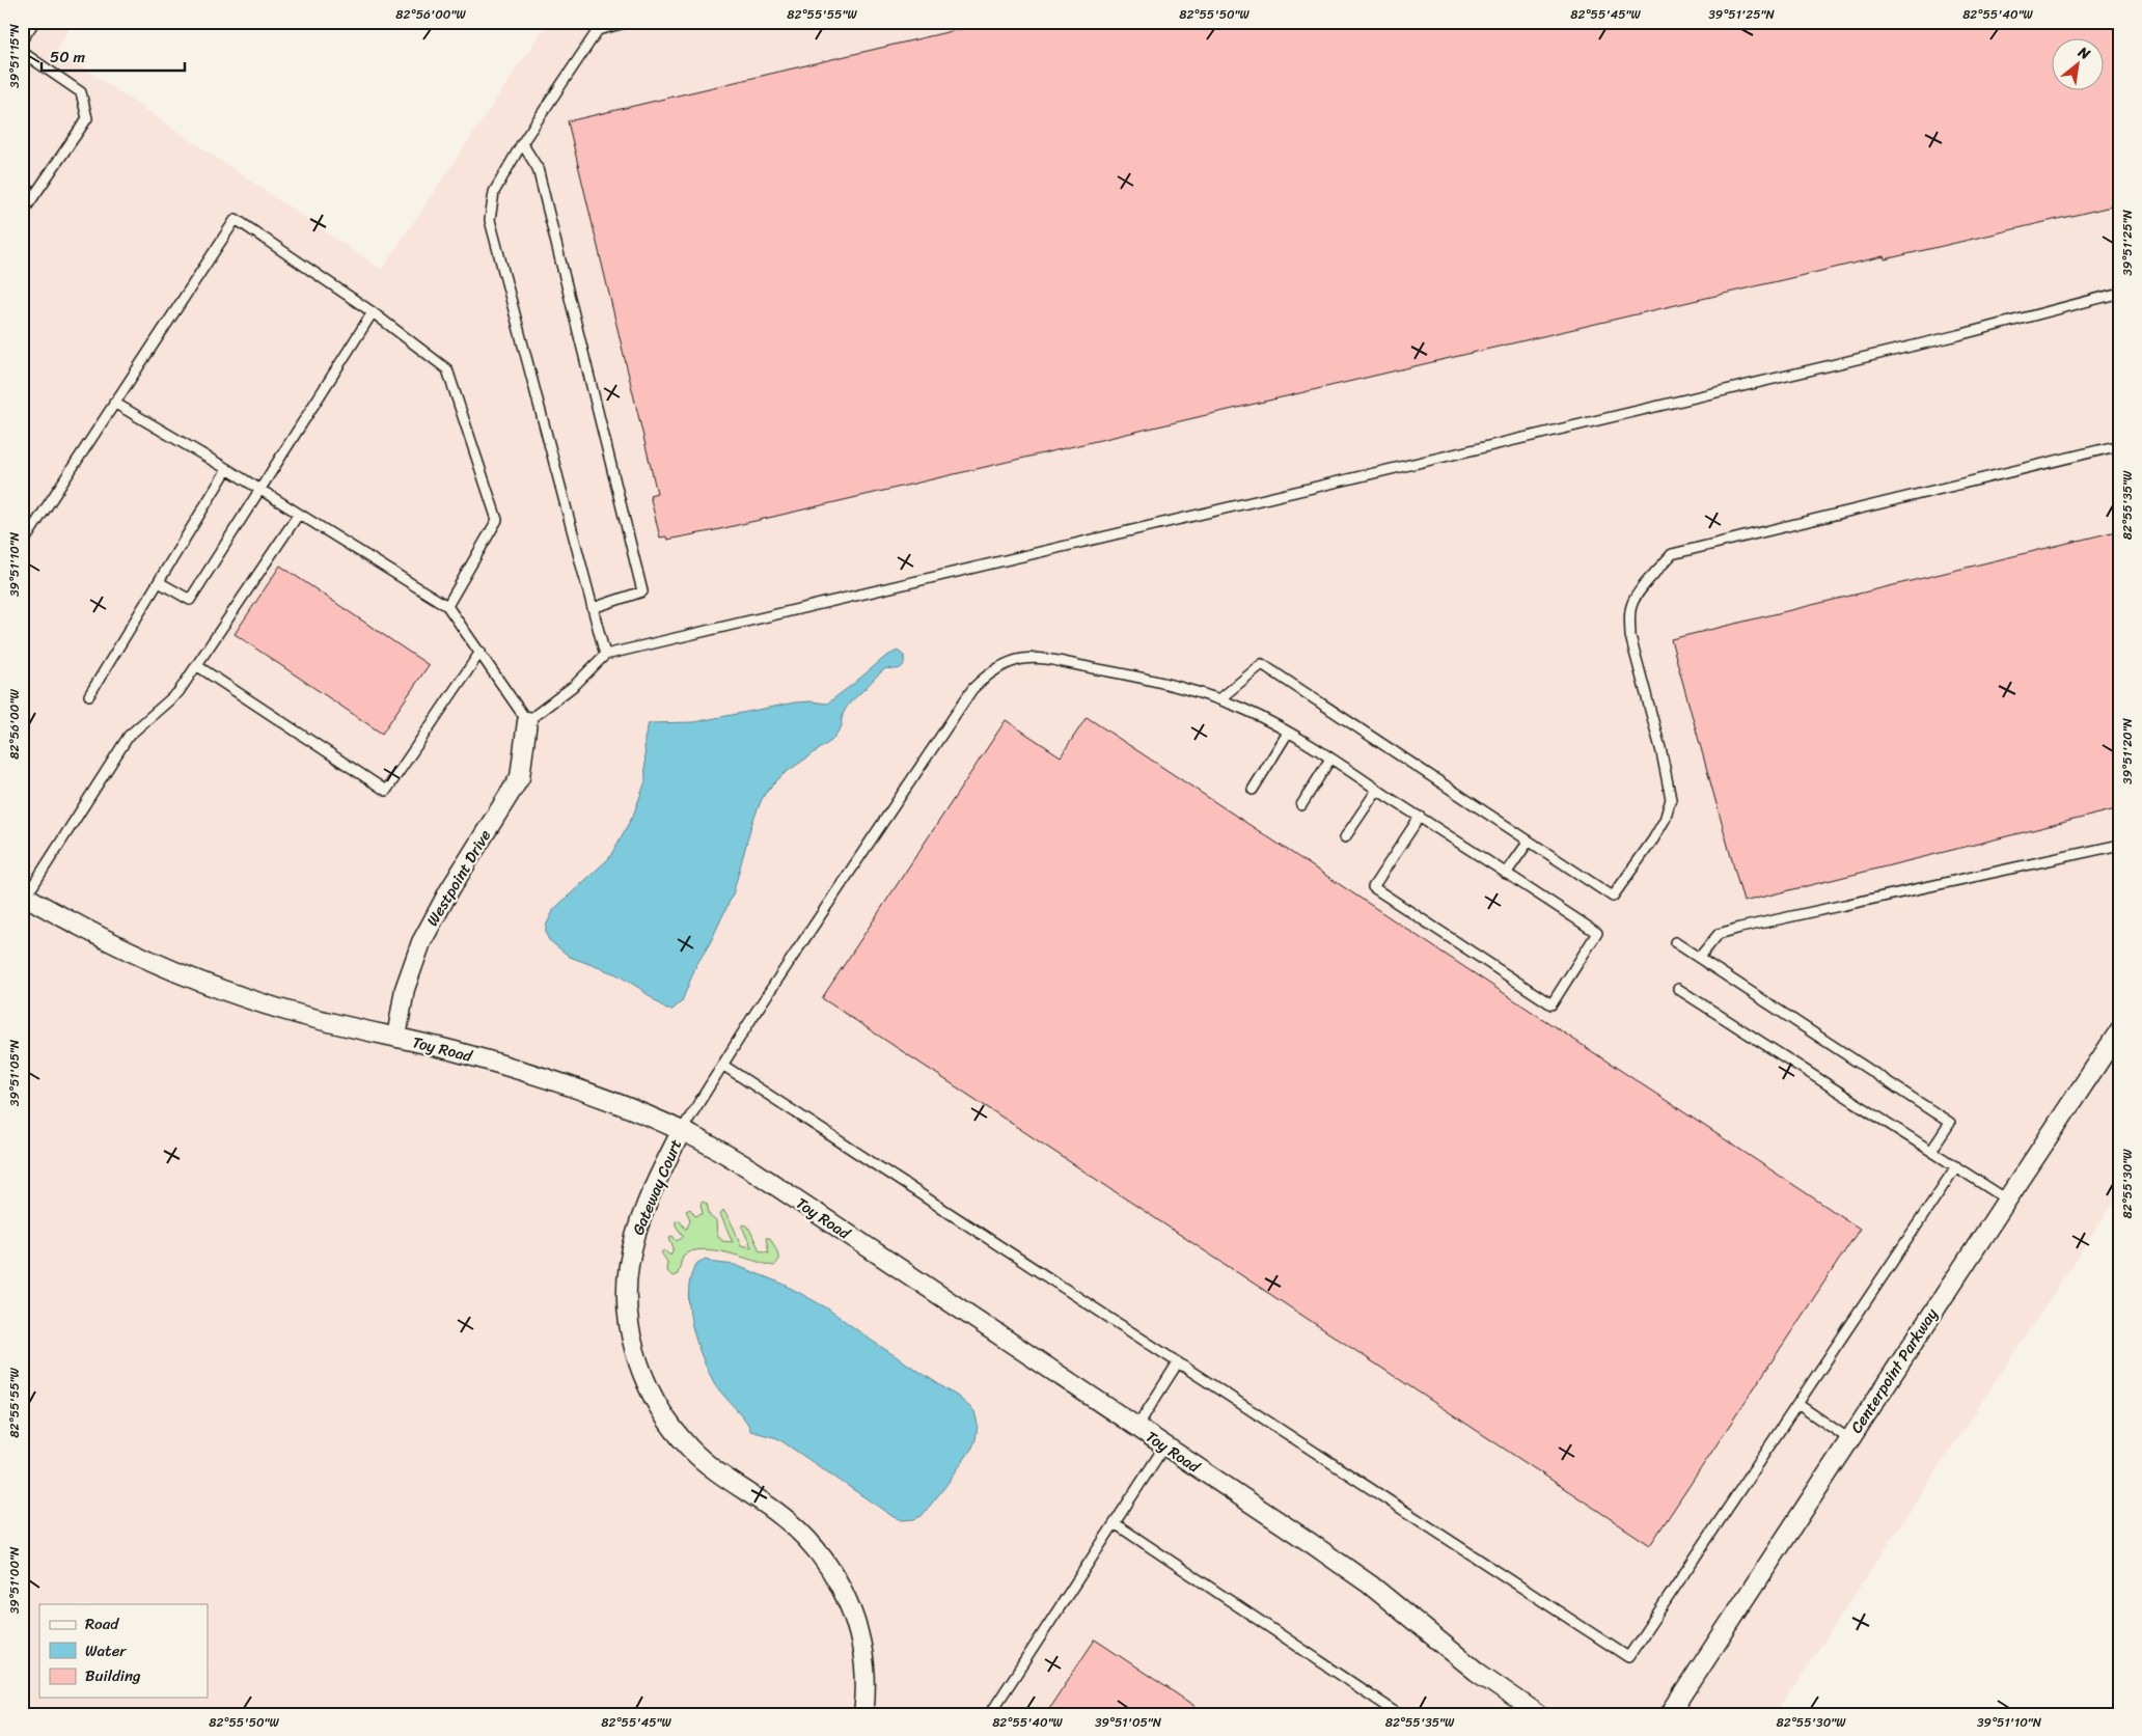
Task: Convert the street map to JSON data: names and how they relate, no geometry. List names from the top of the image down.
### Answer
{
  "streets": {
    "street": [
      "Westpoint Drive",
      "Toy Road",
      "Gateway Court",
      "Centerpoint Parkway"
    ]
  },
  "crossings": [
    ["Westpoint Drive", "Toy Road"],
    ["Toy Road", "Gateway Court"]
  ],
  "legend": ["Road", "Water", "Building"],
  "scale_bar": "50 m",
  "north": "top right",
  "coordinates": [
    "82°56'00\"W",
    "82°55'55\"W",
    "82°55'50\"W",
    "82°55'45\"W",
    "39°51'25\"N",
    "82°55'40\"W",
    "39°51'15\"N",
    "82°55'35\"W",
    "39°51'10\"N",
    "39°51'20\"N",
    "39°51'05\"N",
    "82°55'30\"W",
    "39°51'00\"N"
  ]
}
